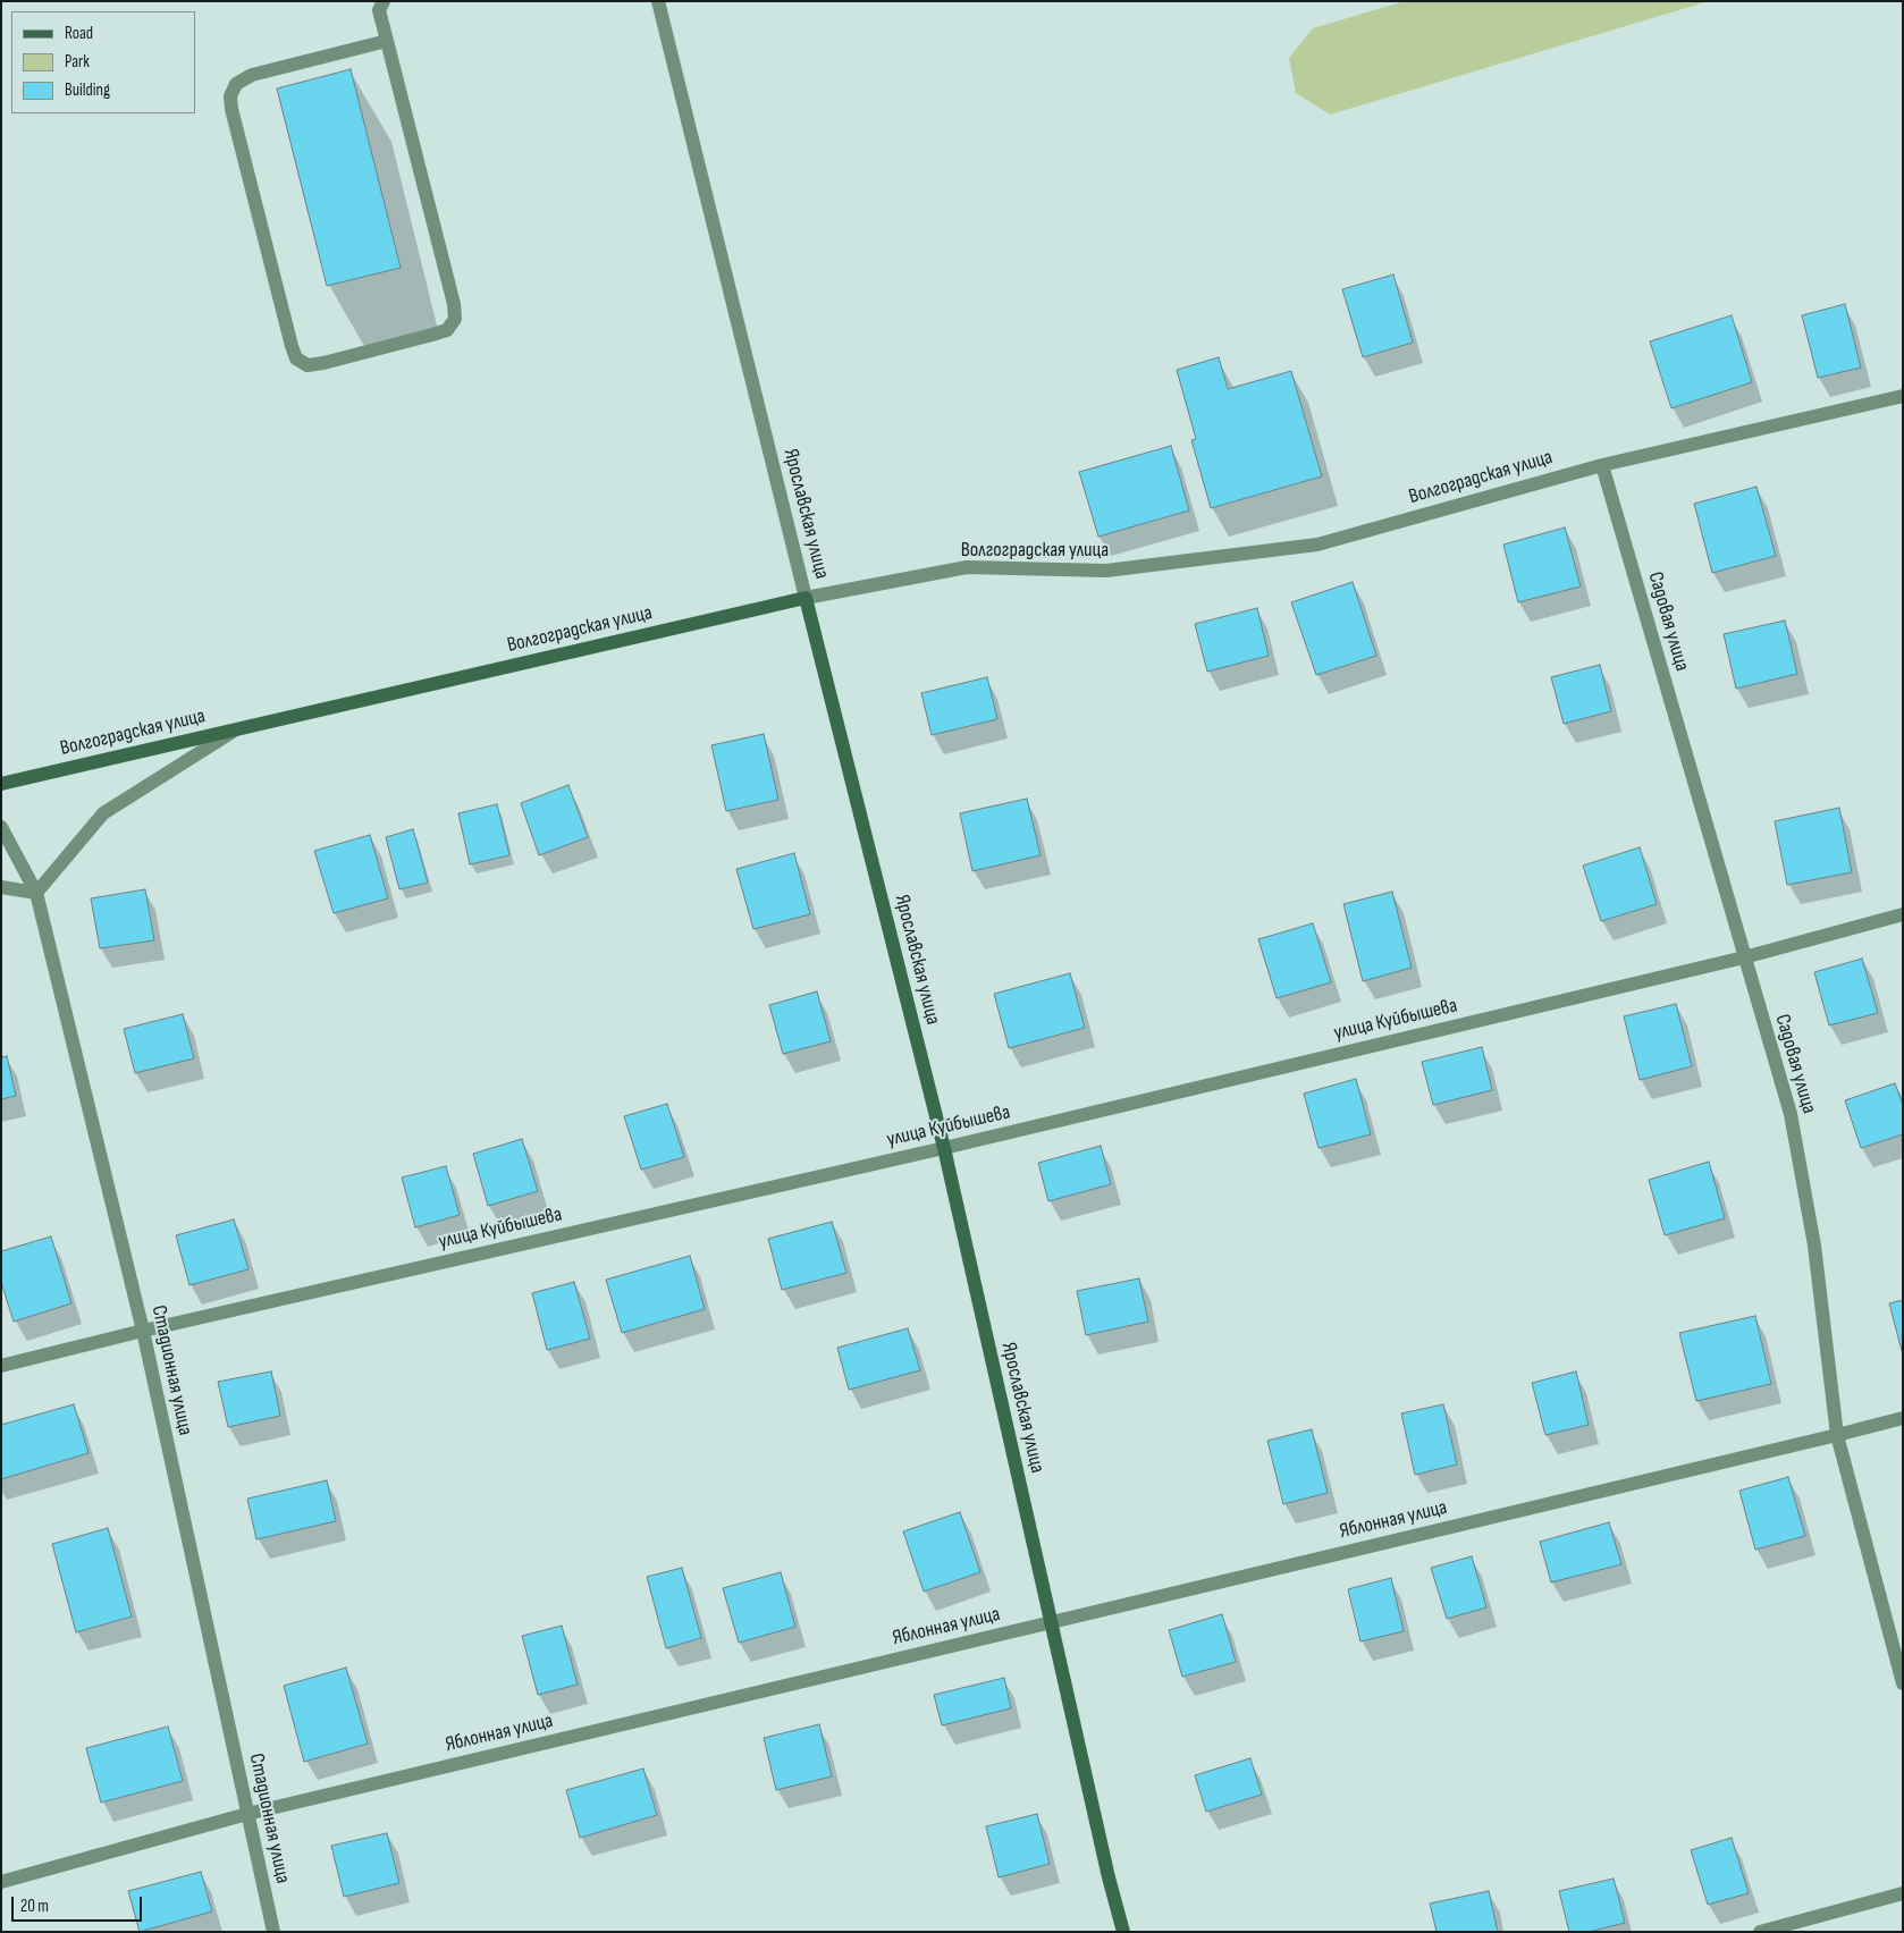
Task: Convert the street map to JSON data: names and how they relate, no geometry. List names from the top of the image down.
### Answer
{
  "streets": {
    "street": [
      "Волгоградская улица",
      "Ярославская улица",
      "Садовая улица",
      "улица Куйбышева",
      "Стадионная улица",
      "Яблонная улица"
    ]
  },
  "crossings": [
    ["Волгоградская улица", "Ярославская улица"],
    ["Волгоградская улица", "Садовая улица"],
    ["Ярославская улица", "улица Куйбышева"],
    ["Ярославская улица", "Яблонная улица"],
    ["Садовая улица", "улица Куйбышева"],
    ["Садовая улица", "Яблонная улица"],
    ["улица Куйбышева", "Стадионная улица"],
    ["Стадионная улица", "Яблонная улица"]
  ],
  "legend": ["Road", "Park", "Building"],
  "scale_bar": "20 m"
}
